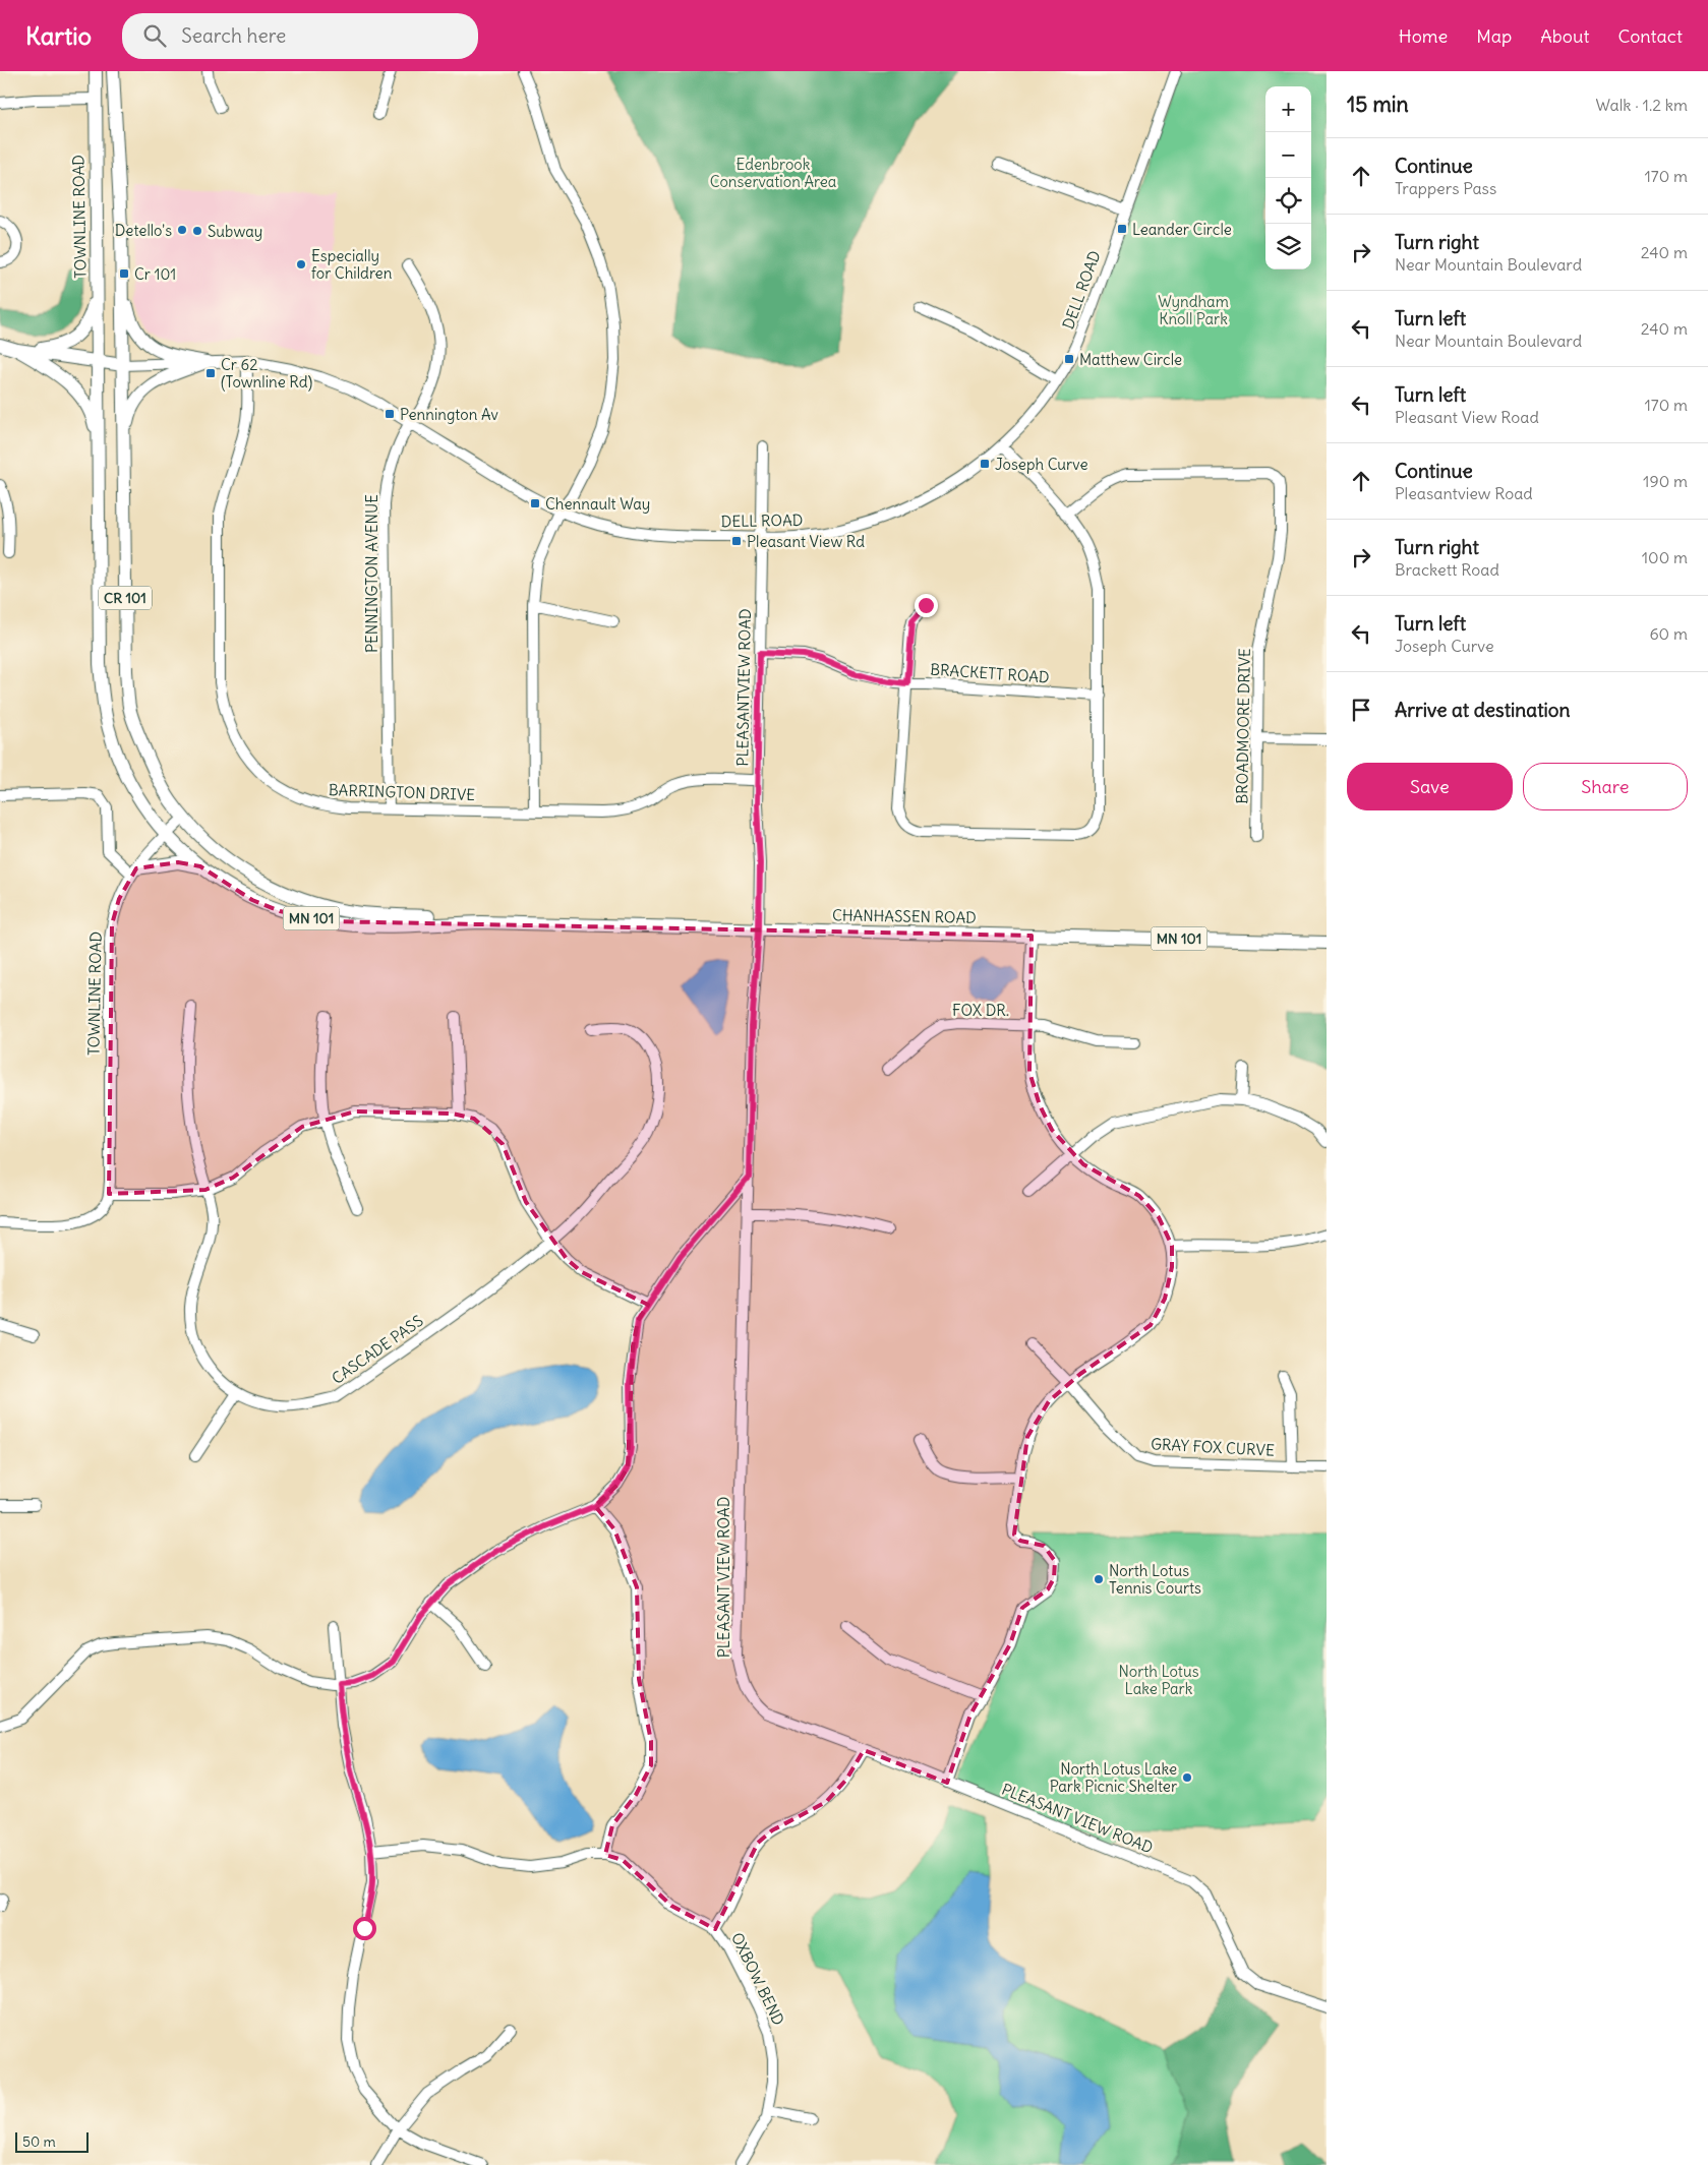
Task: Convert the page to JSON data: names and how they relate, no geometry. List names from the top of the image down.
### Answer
{
  "streets": {
    "main road": [
      "TOWNLINE ROAD",
      "CR 101",
      "CHANHASSEN ROAD",
      "MN 101"
    ],
    "street": [
      "DELL ROAD",
      "PENNINGTON AVENUE",
      "BRACKETT ROAD",
      "PLEASANTVIEW ROAD",
      "BROADMOORE DRIVE",
      "BARRINGTON DRIVE",
      "FOX DR.",
      "CASCADE PASS",
      "GRAY FOX CURVE",
      "PLEASANT VIEW ROAD",
      "OXBOW BEND"
    ]
  },
  "crossings": [
    ["TOWNLINE ROAD", "CR 101"],
    ["TOWNLINE ROAD", "MN 101"],
    ["DELL ROAD", "PENNINGTON AVENUE"],
    ["DELL ROAD", "CR 101"],
    ["DELL ROAD", "PLEASANTVIEW ROAD"],
    ["DELL ROAD", "BARRINGTON DRIVE"],
    ["PENNINGTON AVENUE", "BARRINGTON DRIVE"],
    ["CR 101", "MN 101"],
    ["BRACKETT ROAD", "PLEASANTVIEW ROAD"],
    ["PLEASANTVIEW ROAD", "BARRINGTON DRIVE"],
    ["PLEASANTVIEW ROAD", "CHANHASSEN ROAD"],
    ["PLEASANTVIEW ROAD", "PLEASANT VIEW ROAD"],
    ["CHANHASSEN ROAD", "MN 101"],
    ["CHANHASSEN ROAD", "PLEASANT VIEW ROAD"]
  ],
  "parks": ["Edenbrook Conservation Area", "Wyndham Knoll Park", "North Lotus Lake Park"],
  "places": {
    "transit": [
      "Leander Circle",
      "Cr 101",
      "Matthew Circle",
      "Cr 62 (Townline Rd)",
      "Pennington Av",
      "Joseph Curve",
      "Chennault Way",
      "Pleasant View Rd"
    ],
    "other": [
      "Detello's",
      "Subway",
      "Especially for Children",
      "North Lotus Tennis Courts",
      "North Lotus Lake Park Picnic Shelter"
    ]
  },
  "scale_bar": "50 m",
  "page": {
    "header": "Kartio",
    "search": "Search here",
    "nav": [
      "Home",
      "Map",
      "About",
      "Contact"
    ],
    "heading": ["15 min", "Walk · 1.2 km"],
    "map_buttons": ["+", "−"],
    "list": [
      ["Continue", "Trappers Pass", "170 m"],
      ["Turn right", "Near Mountain Boulevard", "240 m"],
      ["Turn left", "Near Mountain Boulevard", "240 m"],
      ["Turn left", "Pleasant View Road", "170 m"],
      ["Continue", "Pleasantview Road", "190 m"],
      ["Turn right", "Brackett Road", "100 m"],
      ["Turn left", "Joseph Curve", "60 m"],
      "Arrive at destination"
    ],
    "buttons": ["Save", "Share"],
    "scale": "50 m"
  }
}
